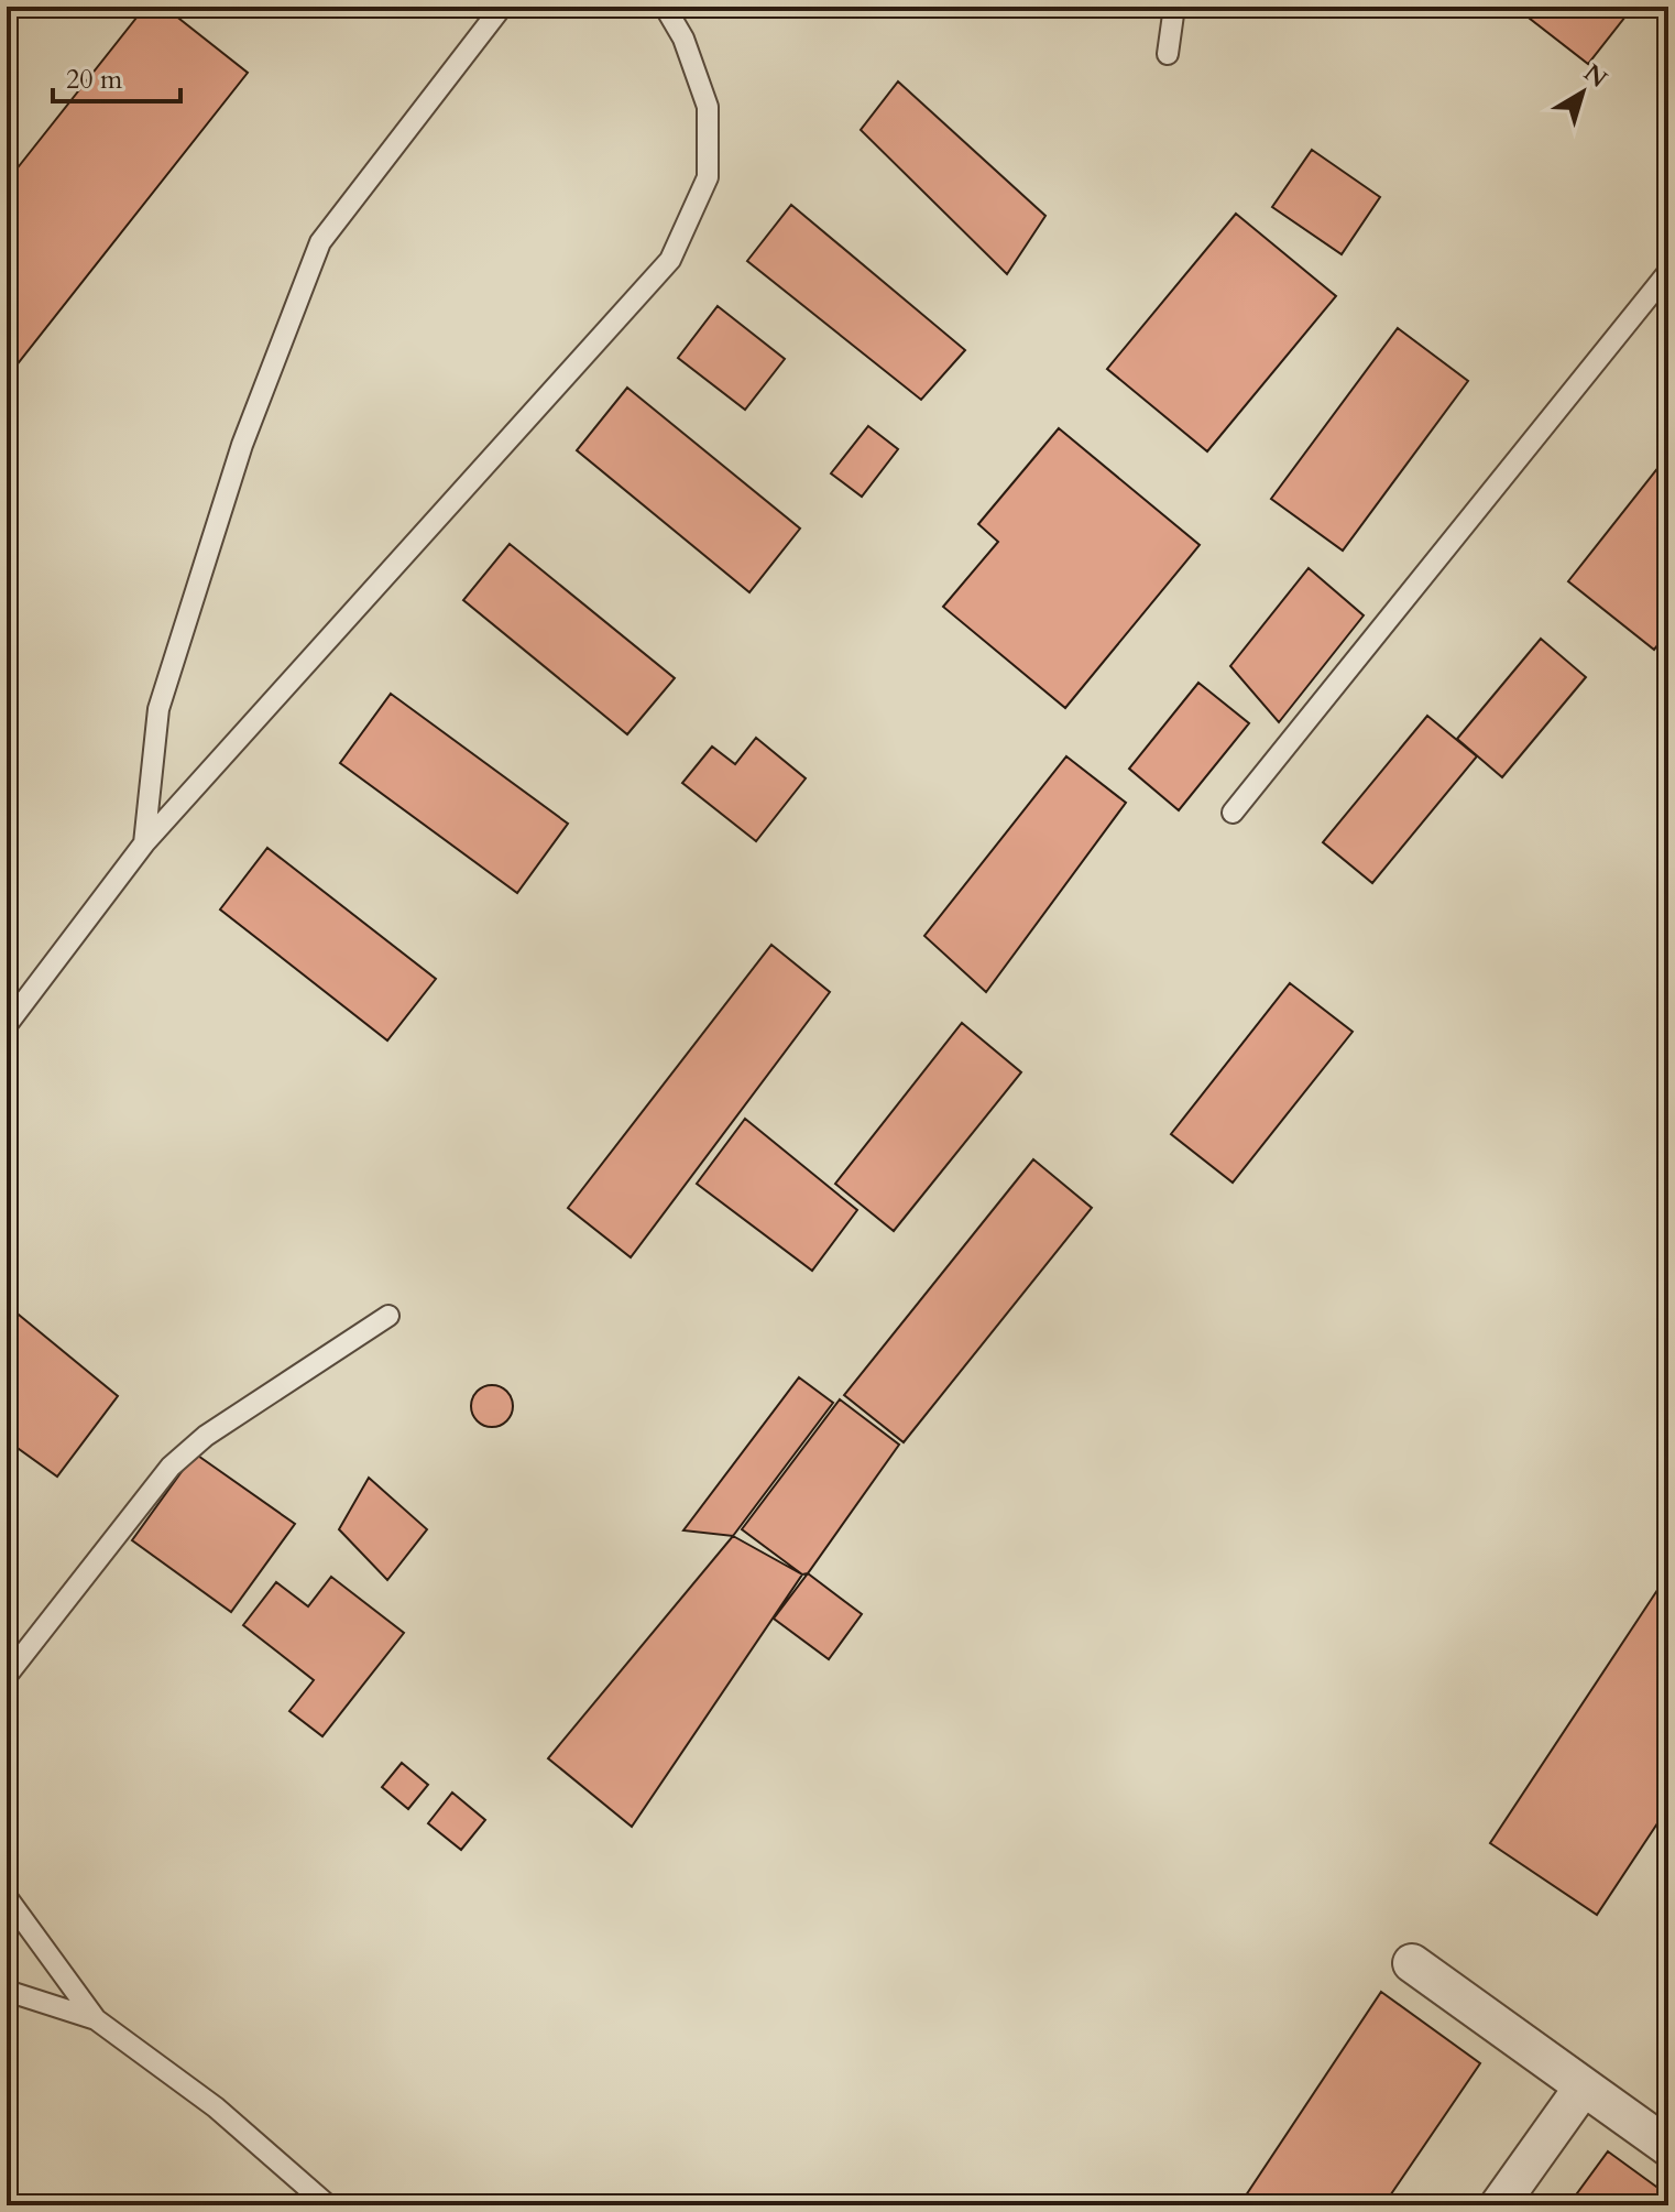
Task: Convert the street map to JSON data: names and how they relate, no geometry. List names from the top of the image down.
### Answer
{
  "scale_bar": "20 m",
  "north": "top right"
}
